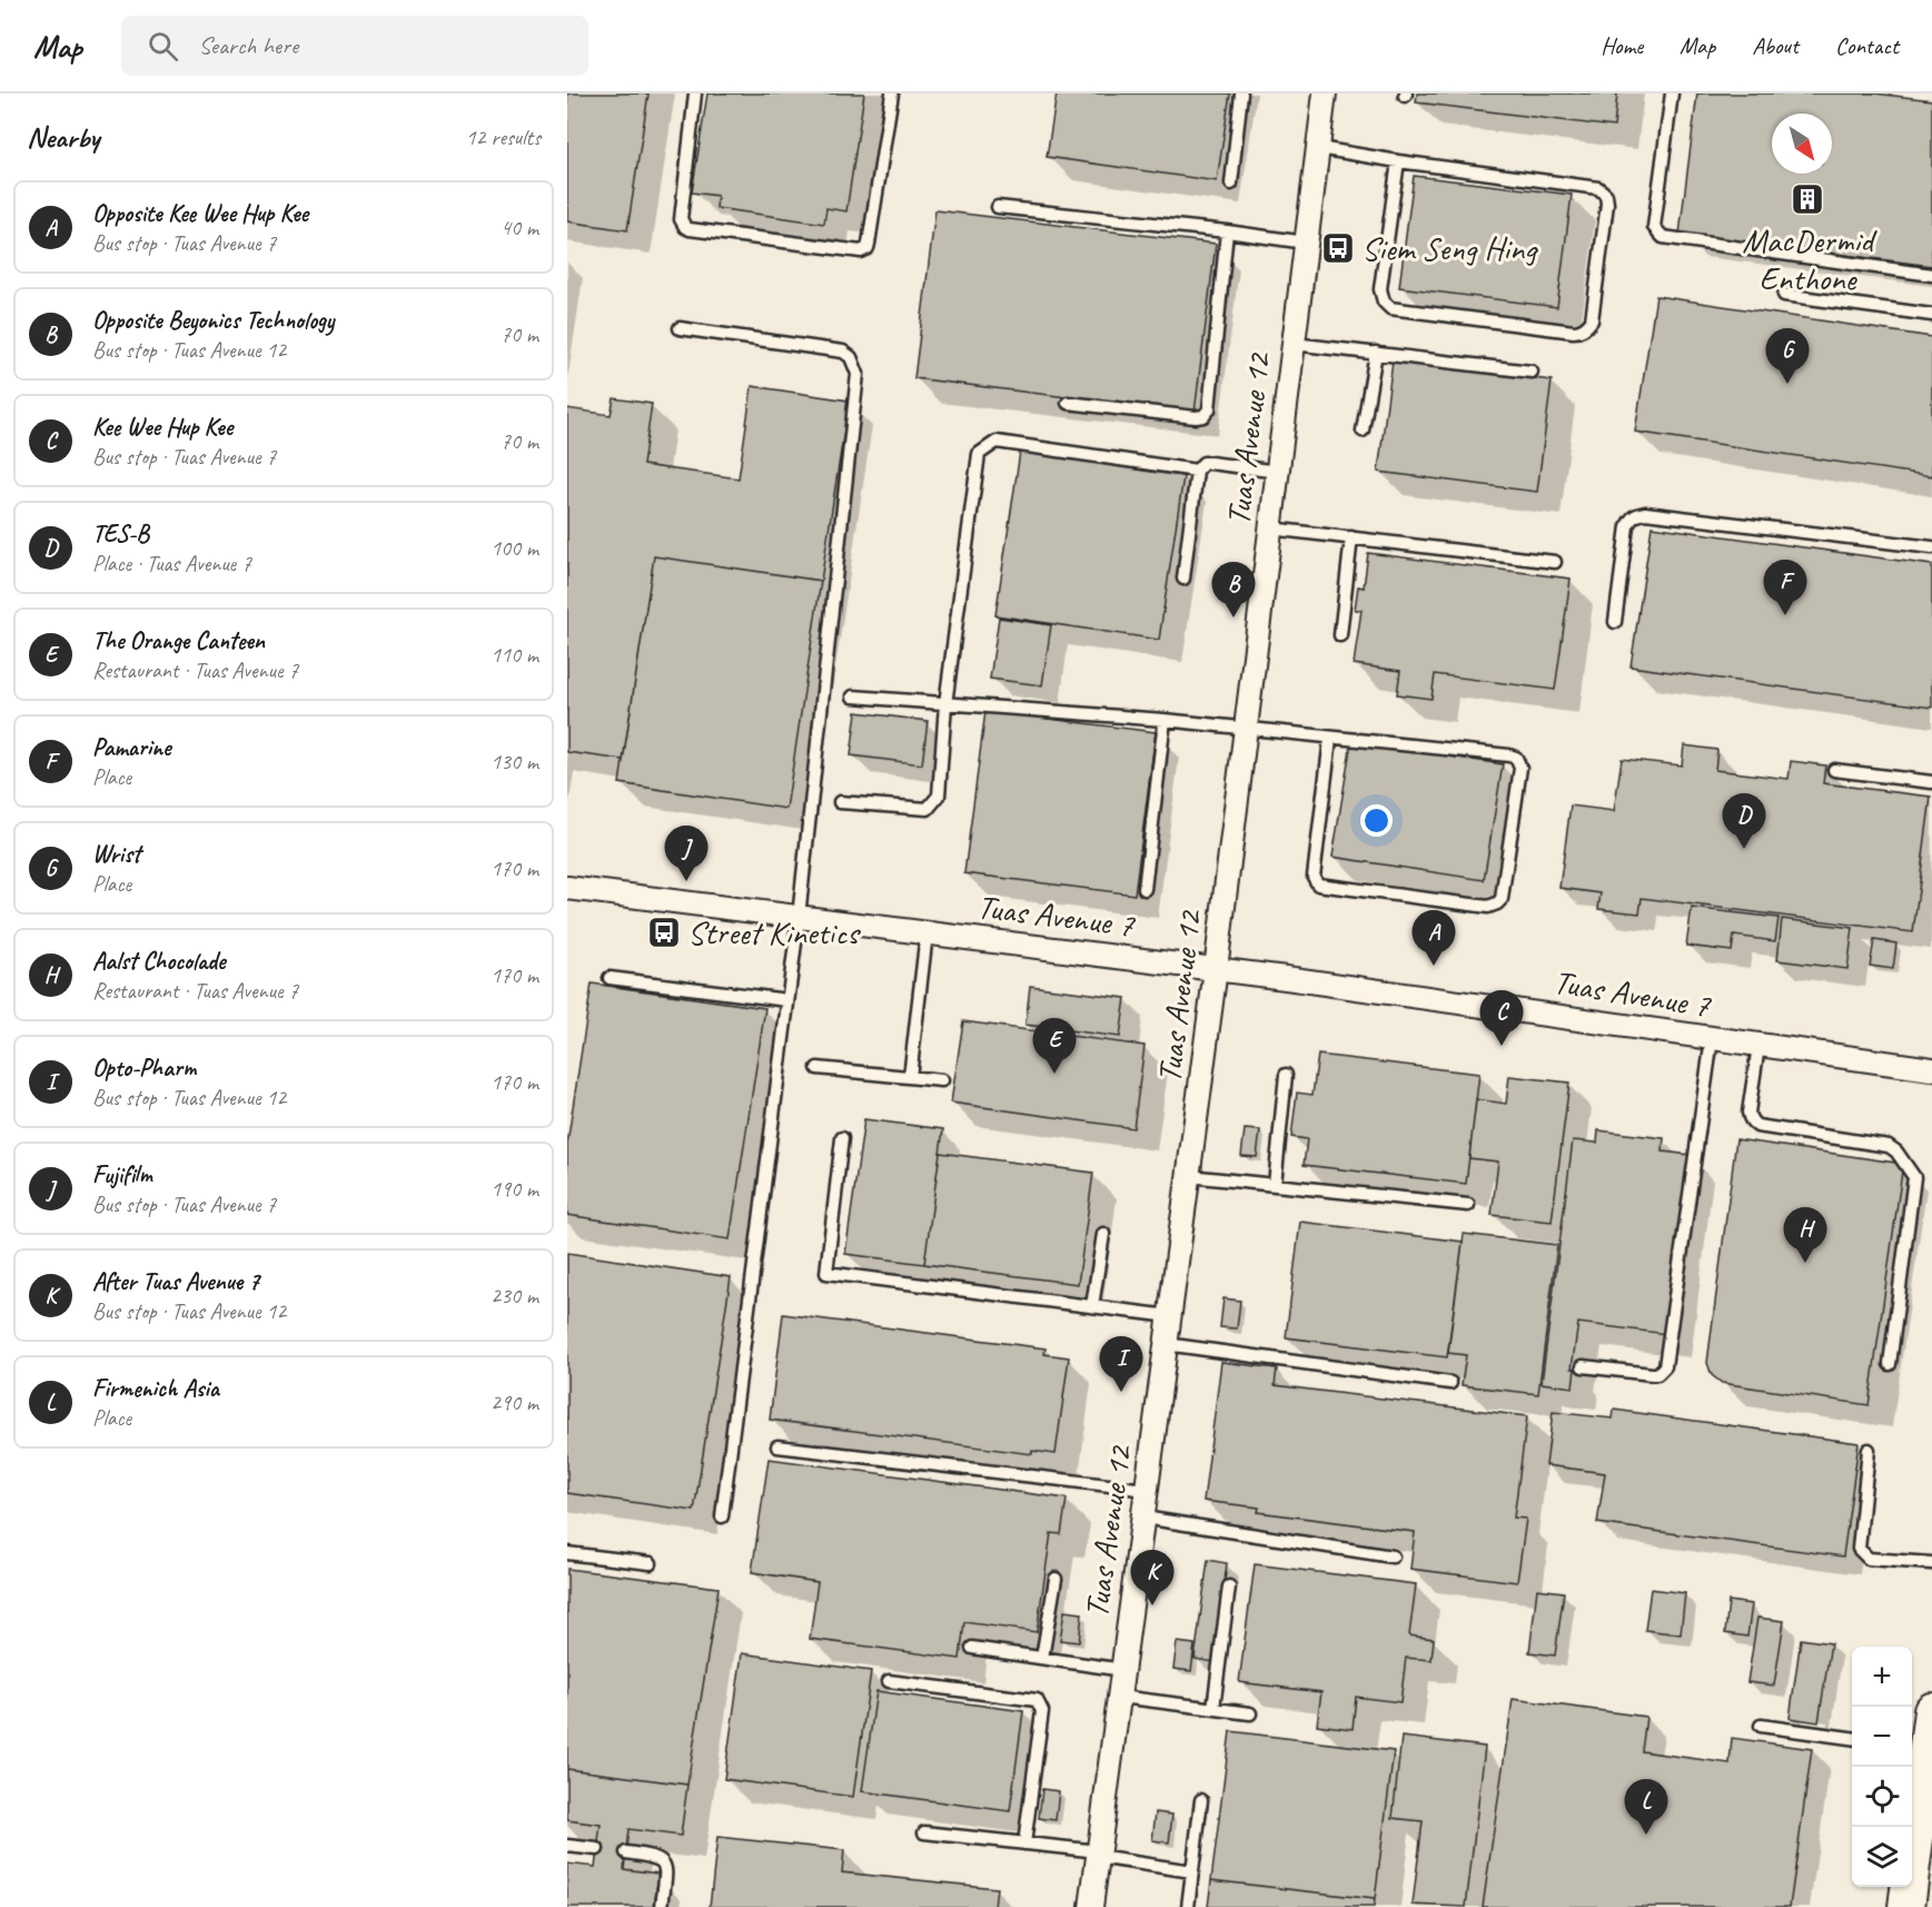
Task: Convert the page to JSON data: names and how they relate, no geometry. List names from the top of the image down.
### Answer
{
  "streets": {
    "street": ["Tuas Avenue 12", "Tuas Avenue 7"]
  },
  "crossings": [
    ["Tuas Avenue 12", "Tuas Avenue 7"]
  ],
  "places": {
    "building": ["MacDermid Enthone"],
    "bus stop": ["Siem Seng Hing", "Street Kinetics"]
  },
  "north": "bottom right",
  "page": {
    "header": "Map",
    "search": "Search here",
    "nav": [
      "Home",
      "Map",
      "About",
      "Contact"
    ],
    "heading": ["Nearby", "12 results"],
    "list": [
      {
        "mark": "A",
        "name": "Opposite Kee Wee Hup Kee",
        "note": "Bus stop · Tuas Avenue 7",
        "value": "40 m"
      },
      {
        "mark": "B",
        "name": "Opposite Beyonics Technology",
        "note": "Bus stop · Tuas Avenue 12",
        "value": "70 m"
      },
      {
        "mark": "C",
        "name": "Kee Wee Hup Kee",
        "note": "Bus stop · Tuas Avenue 7",
        "value": "70 m"
      },
      {
        "mark": "D",
        "name": "TES-B",
        "note": "Place · Tuas Avenue 7",
        "value": "100 m"
      },
      {
        "mark": "E",
        "name": "The Orange Canteen",
        "note": "Restaurant · Tuas Avenue 7",
        "value": "110 m"
      },
      {
        "mark": "F",
        "name": "Pamarine",
        "note": "Place",
        "value": "130 m"
      },
      {
        "mark": "G",
        "name": "Wrist",
        "note": "Place",
        "value": "170 m"
      },
      {
        "mark": "H",
        "name": "Aalst Chocolade",
        "note": "Restaurant · Tuas Avenue 7",
        "value": "170 m"
      },
      {
        "mark": "I",
        "name": "Opto-Pharm",
        "note": "Bus stop · Tuas Avenue 12",
        "value": "170 m"
      },
      {
        "mark": "J",
        "name": "Fujifilm",
        "note": "Bus stop · Tuas Avenue 7",
        "value": "190 m"
      },
      {
        "mark": "K",
        "name": "After Tuas Avenue 7",
        "note": "Bus stop · Tuas Avenue 12",
        "value": "230 m"
      },
      {
        "mark": "L",
        "name": "Firmenich Asia",
        "note": "Place",
        "value": "290 m"
      }
    ],
    "pins": [
      "G",
      "F",
      "B",
      "D",
      "J",
      "A",
      "C",
      "E",
      "H",
      "I",
      "K",
      "L"
    ],
    "map_buttons": ["+", "−"]
  }
}
